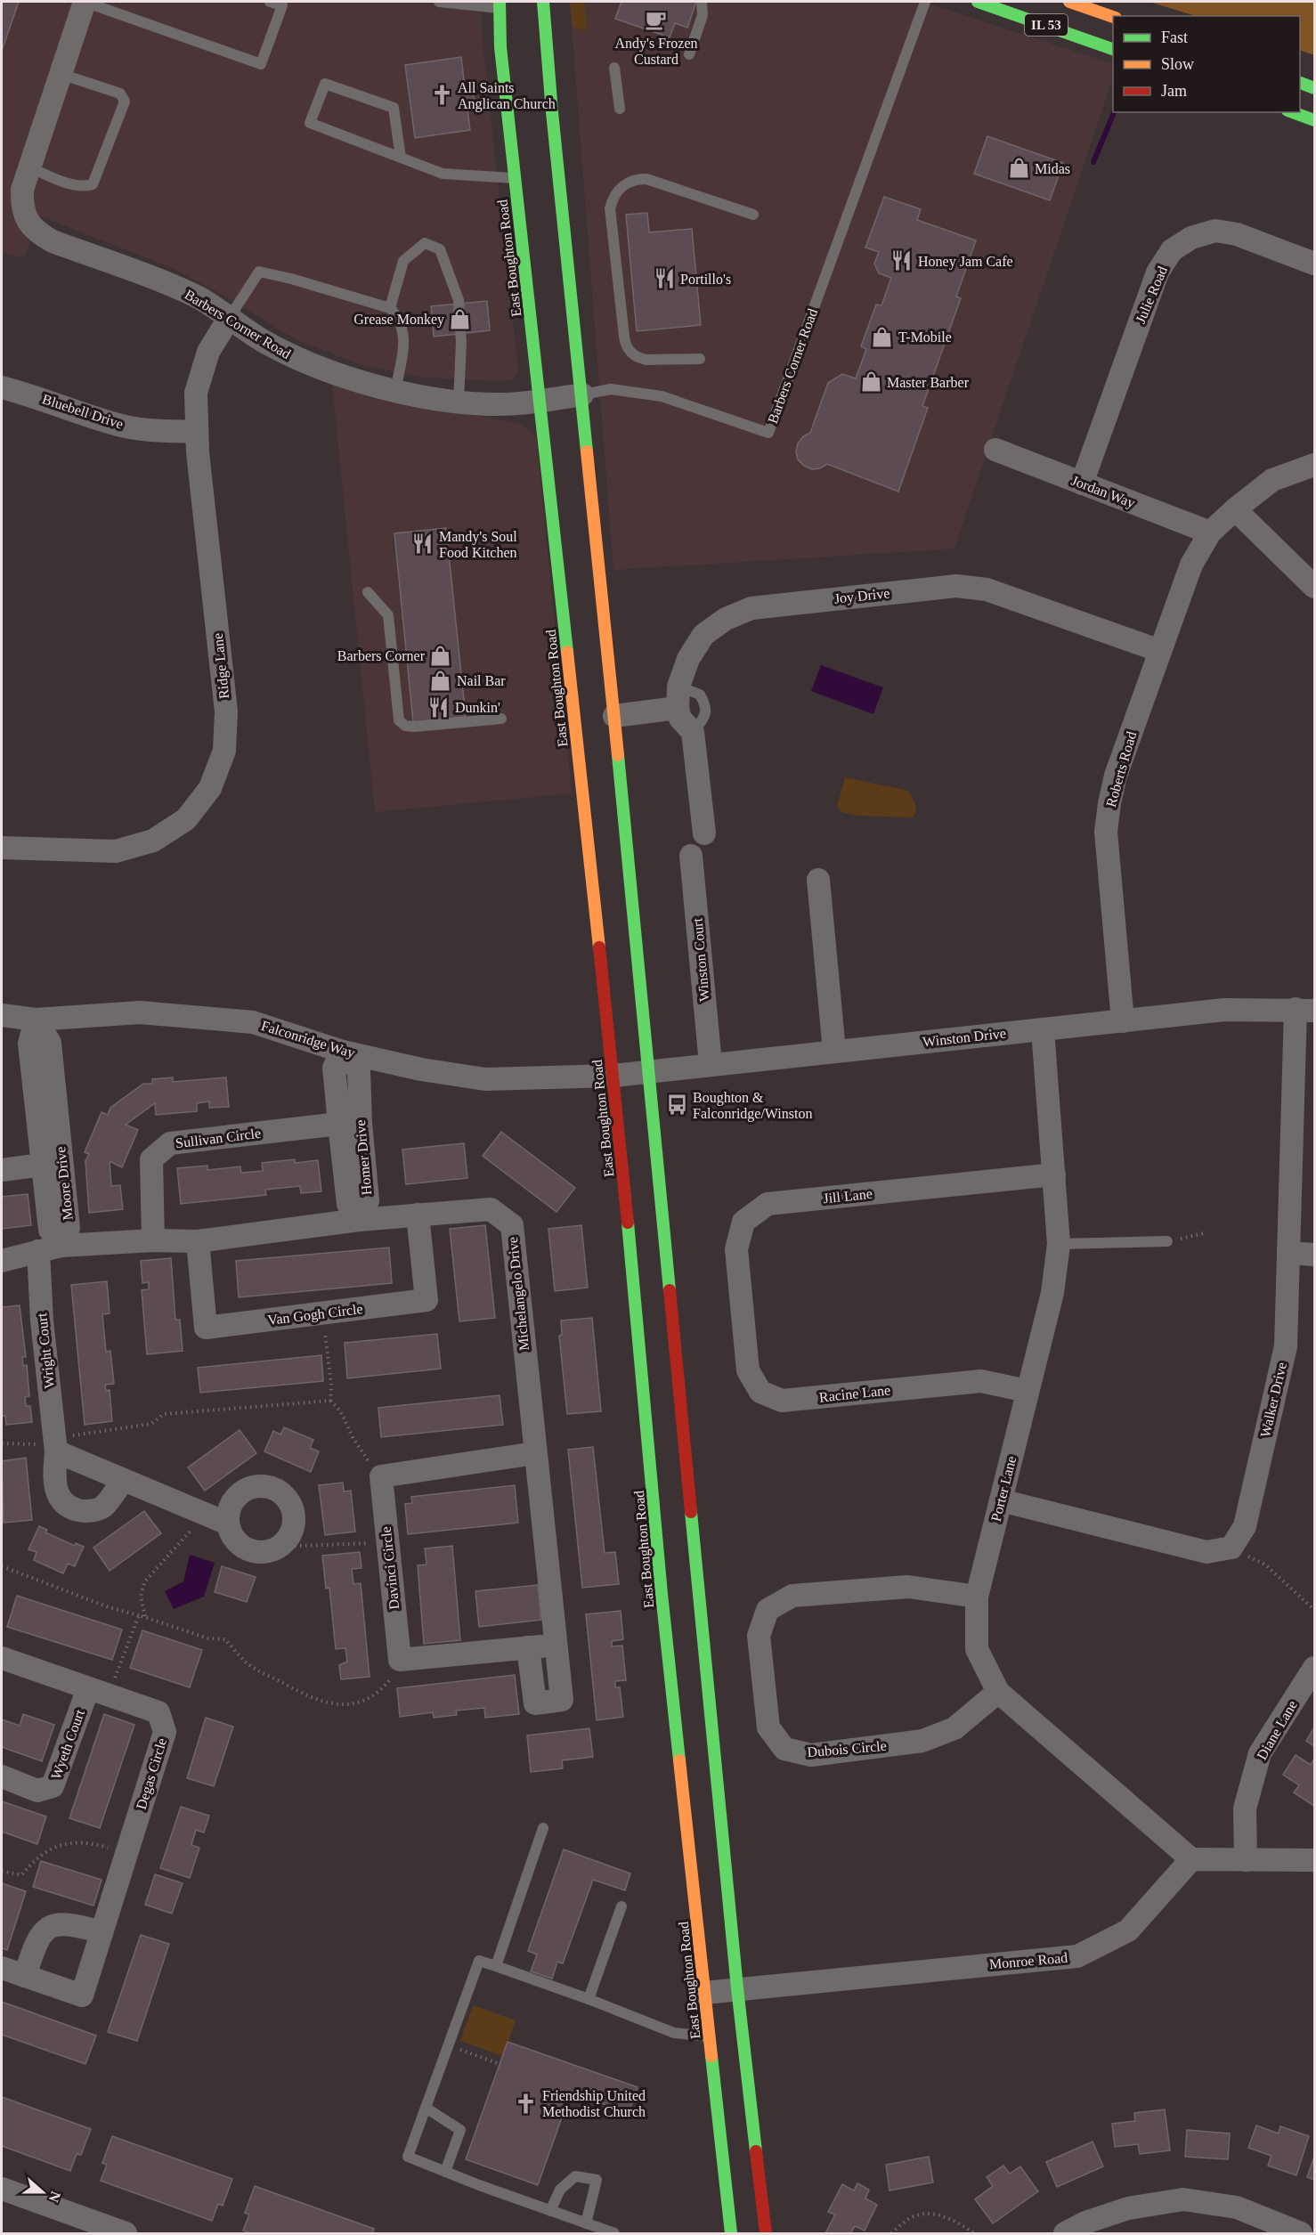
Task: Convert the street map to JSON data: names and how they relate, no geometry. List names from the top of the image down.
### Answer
{
  "streets": {
    "main road": ["IL 53", "East Boughton Road"],
    "street": [
      "Julie Road",
      "Barbers Corner Road",
      "Bluebell Drive",
      "Jordan Way",
      "Joy Drive",
      "Ridge Lane",
      "Roberts Road",
      "Winston Court",
      "Winston Drive",
      "Falconridge Way",
      "Sullivan Circle",
      "Homer Drive",
      "Moore Drive",
      "Jill Lane",
      "Michelangelo Drive",
      "Van Gogh Circle",
      "Wright Court",
      "Racine Lane",
      "Walker Drive",
      "Porter Lane",
      "Davinci Circle",
      "Diane Lane",
      "Wyeth Court",
      "Dubois Circle",
      "Degas Circle",
      "Monroe Road"
    ]
  },
  "crossings": [
    ["East Boughton Road", "Barbers Corner Road"],
    ["East Boughton Road", "Winston Drive"],
    ["East Boughton Road", "Falconridge Way"],
    ["East Boughton Road", "Monroe Road"],
    ["Julie Road", "Jordan Way"],
    ["Barbers Corner Road", "Ridge Lane"],
    ["Bluebell Drive", "Ridge Lane"],
    ["Jordan Way", "Roberts Road"],
    ["Joy Drive", "Roberts Road"],
    ["Roberts Road", "Winston Drive"],
    ["Winston Court", "Winston Drive"],
    ["Winston Drive", "Falconridge Way"],
    ["Winston Drive", "Walker Drive"],
    ["Winston Drive", "Porter Lane"],
    ["Falconridge Way", "Homer Drive"],
    ["Falconridge Way", "Moore Drive"],
    ["Sullivan Circle", "Homer Drive"],
    ["Sullivan Circle", "Michelangelo Drive"],
    ["Homer Drive", "Michelangelo Drive"],
    ["Moore Drive", "Michelangelo Drive"],
    ["Jill Lane", "Racine Lane"],
    ["Jill Lane", "Porter Lane"],
    ["Michelangelo Drive", "Van Gogh Circle"],
    ["Michelangelo Drive", "Wright Court"],
    ["Racine Lane", "Porter Lane"],
    ["Porter Lane", "Dubois Circle"],
    ["Porter Lane", "Monroe Road"],
    ["Wyeth Court", "Degas Circle"]
  ],
  "places": {
    "cafe": ["Andy's Frozen Custard"],
    "church": ["All Saints Anglican Church", "Friendship United Methodist Church"],
    "shop": [
      "Midas",
      "Grease Monkey",
      "T-Mobile",
      "Master Barber",
      "Barbers Corner",
      "Nail Bar"
    ],
    "restaurant": [
      "Honey Jam Cafe",
      "Portillo's",
      "Mandy's Soul Food Kitchen",
      "Dunkin'"
    ],
    "bus stop": ["Boughton & Falconridge/Winston"]
  },
  "legend": ["Fast", "Slow", "Jam"],
  "north": "right"
}
